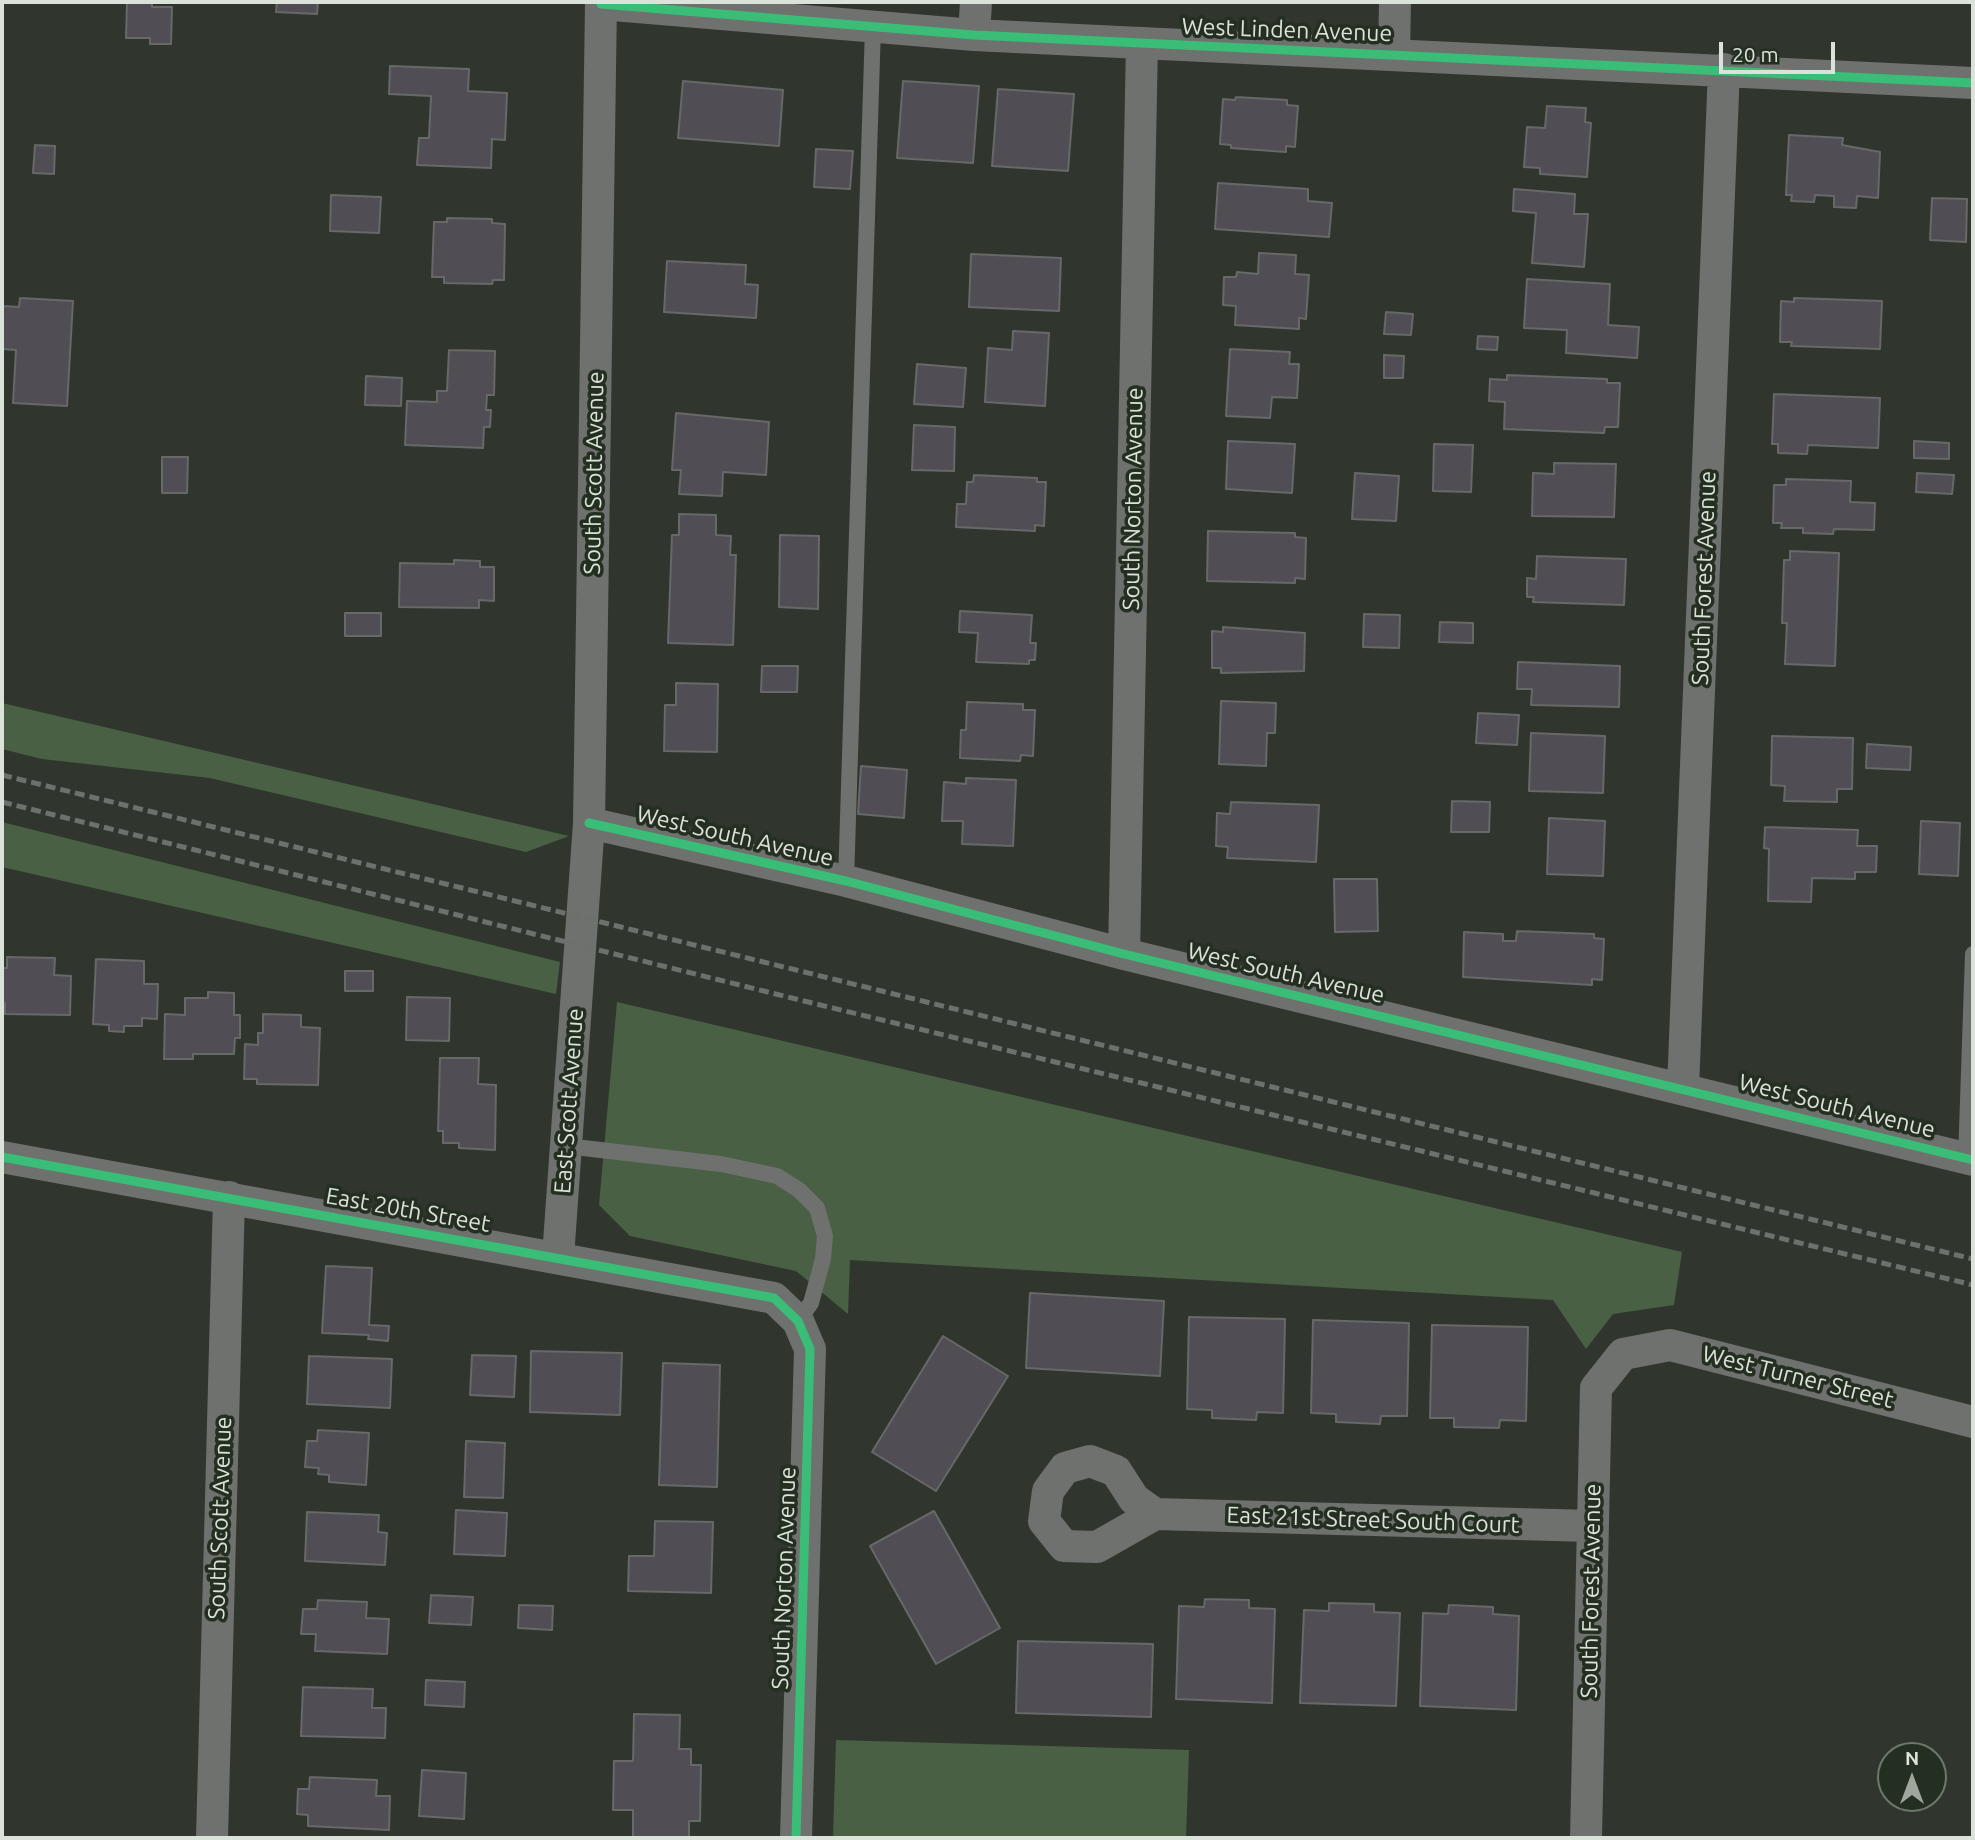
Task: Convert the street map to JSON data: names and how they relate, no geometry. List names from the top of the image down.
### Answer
{
  "streets": {
    "street": [
      "West Linden Avenue",
      "South Scott Avenue",
      "South Norton Avenue",
      "South Forest Avenue",
      "West South Avenue",
      "East Scott Avenue",
      "East 20th Street",
      "West Turner Street",
      "East 21st Street South Court"
    ]
  },
  "crossings": [
    ["West Linden Avenue", "South Scott Avenue"],
    ["West Linden Avenue", "South Norton Avenue"],
    ["West Linden Avenue", "South Forest Avenue"],
    ["South Scott Avenue", "West South Avenue"],
    ["South Scott Avenue", "East Scott Avenue"],
    ["South Scott Avenue", "East 20th Street"],
    ["South Norton Avenue", "West South Avenue"],
    ["South Norton Avenue", "East 20th Street"],
    ["South Forest Avenue", "West South Avenue"],
    ["South Forest Avenue", "West Turner Street"],
    ["South Forest Avenue", "East 21st Street South Court"],
    ["East Scott Avenue", "East 20th Street"]
  ],
  "scale_bar": "20 m",
  "north": "top"
}
